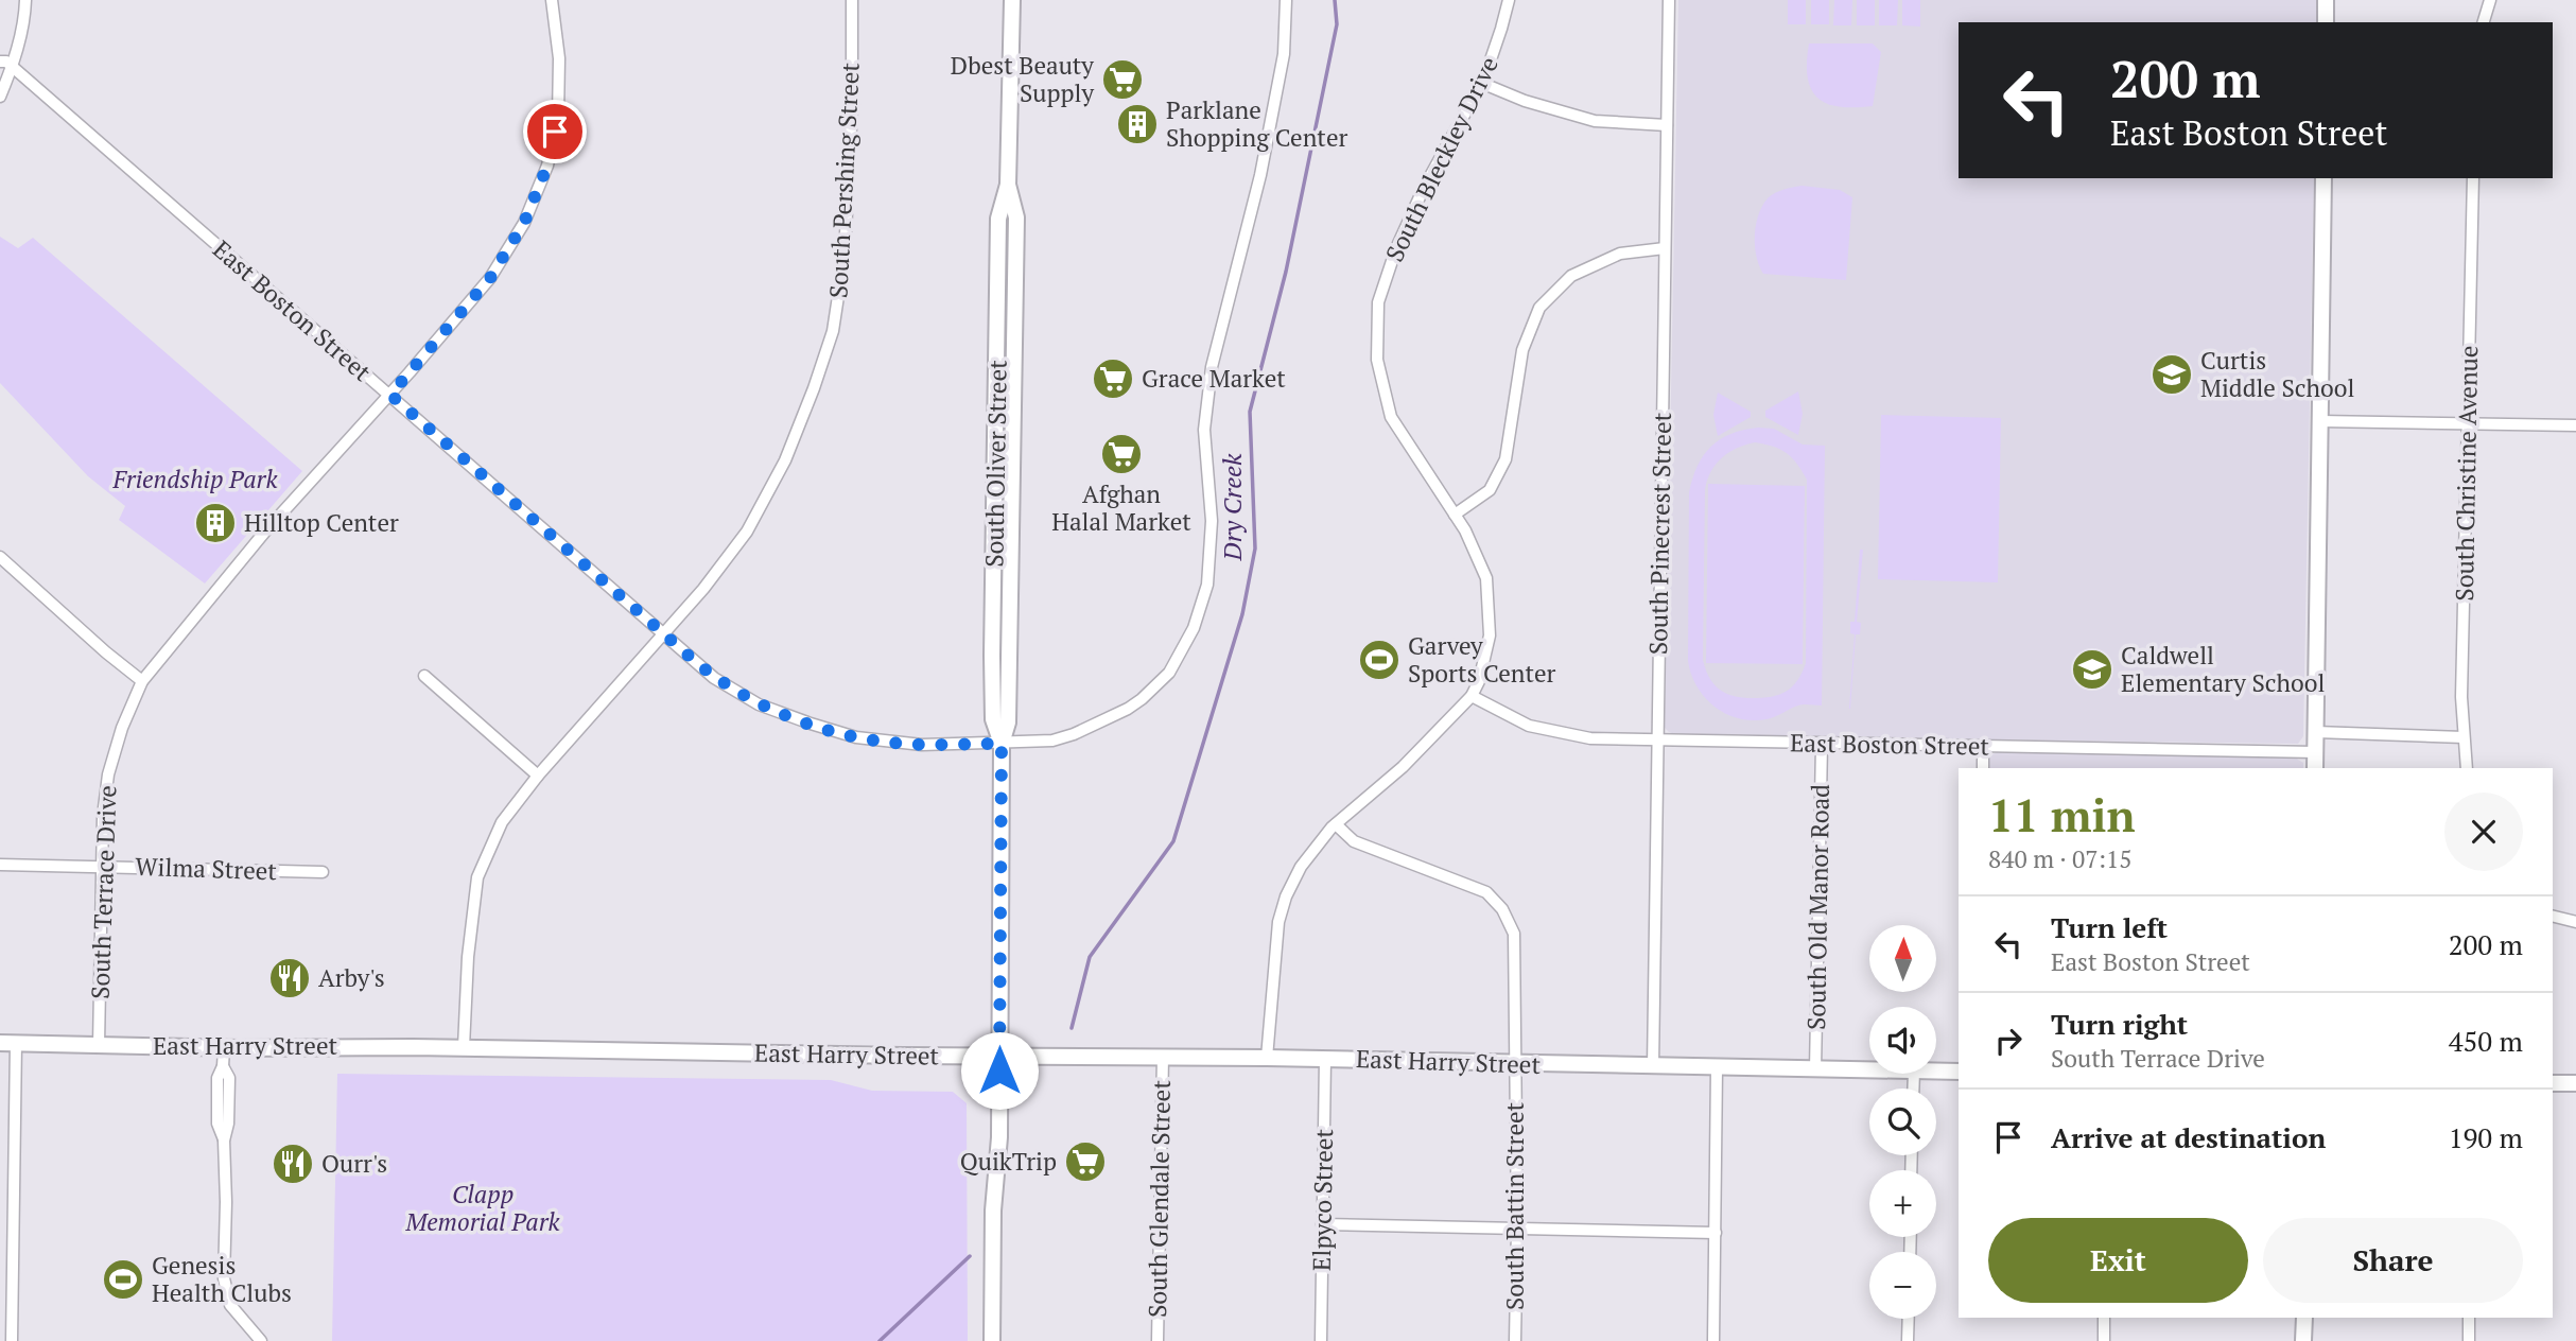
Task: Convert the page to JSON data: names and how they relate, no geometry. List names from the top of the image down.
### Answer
{
  "streets": {
    "main road": ["South Oliver Street", "East Harry Street"],
    "street": [
      "South Bleckley Drive",
      "South Pershing Street",
      "East Boston Street",
      "South Christine Avenue",
      "South Pinecrest Street",
      "Wilma Street",
      "South Terrace Drive",
      "South Old Manor Road",
      "South Glendale Street",
      "Elpyco Street",
      "South Battin Street"
    ]
  },
  "crossings": [
    ["South Bleckley Drive", "East Boston Street"],
    ["South Bleckley Drive", "East Harry Street"],
    ["South Bleckley Drive", "South Battin Street"],
    ["South Pershing Street", "East Boston Street"],
    ["South Pershing Street", "East Harry Street"],
    ["East Boston Street", "South Oliver Street"],
    ["East Boston Street", "South Pinecrest Street"],
    ["East Boston Street", "South Terrace Drive"],
    ["East Boston Street", "South Old Manor Road"],
    ["South Oliver Street", "East Harry Street"],
    ["South Pinecrest Street", "East Harry Street"],
    ["Wilma Street", "South Terrace Drive"],
    ["South Terrace Drive", "East Harry Street"],
    ["South Old Manor Road", "East Harry Street"],
    ["East Harry Street", "South Glendale Street"],
    ["East Harry Street", "Elpyco Street"],
    ["East Harry Street", "South Battin Street"]
  ],
  "water": ["Dry Creek"],
  "parks": ["Friendship Park", "Clapp Memorial Park"],
  "places": {
    "supermarket": [
      "Dbest Beauty Supply",
      "Grace Market",
      "Afghan Halal Market",
      "QuikTrip"
    ],
    "building": ["Parklane Shopping Center", "Hilltop Center"],
    "school or university": ["Curtis Middle School", "Caldwell Elementary School"],
    "sports": ["Garvey Sports Center", "Genesis Health Clubs"],
    "restaurant": ["Arby's", "Ourr's"]
  },
  "north": "top",
  "page": {
    "turn": ["200 m", "East Boston Street"],
    "heading": ["11 min", "840 m · 07:15"],
    "list": [
      {
        "name": "Turn left",
        "note": "East Boston Street",
        "value": "200 m"
      },
      {
        "name": "Turn right",
        "note": "South Terrace Drive",
        "value": "450 m"
      },
      {
        "name": "Arrive at destination",
        "value": "190 m"
      }
    ],
    "map_buttons": ["+", "−"],
    "buttons": ["Exit", "Share"]
  }
}
